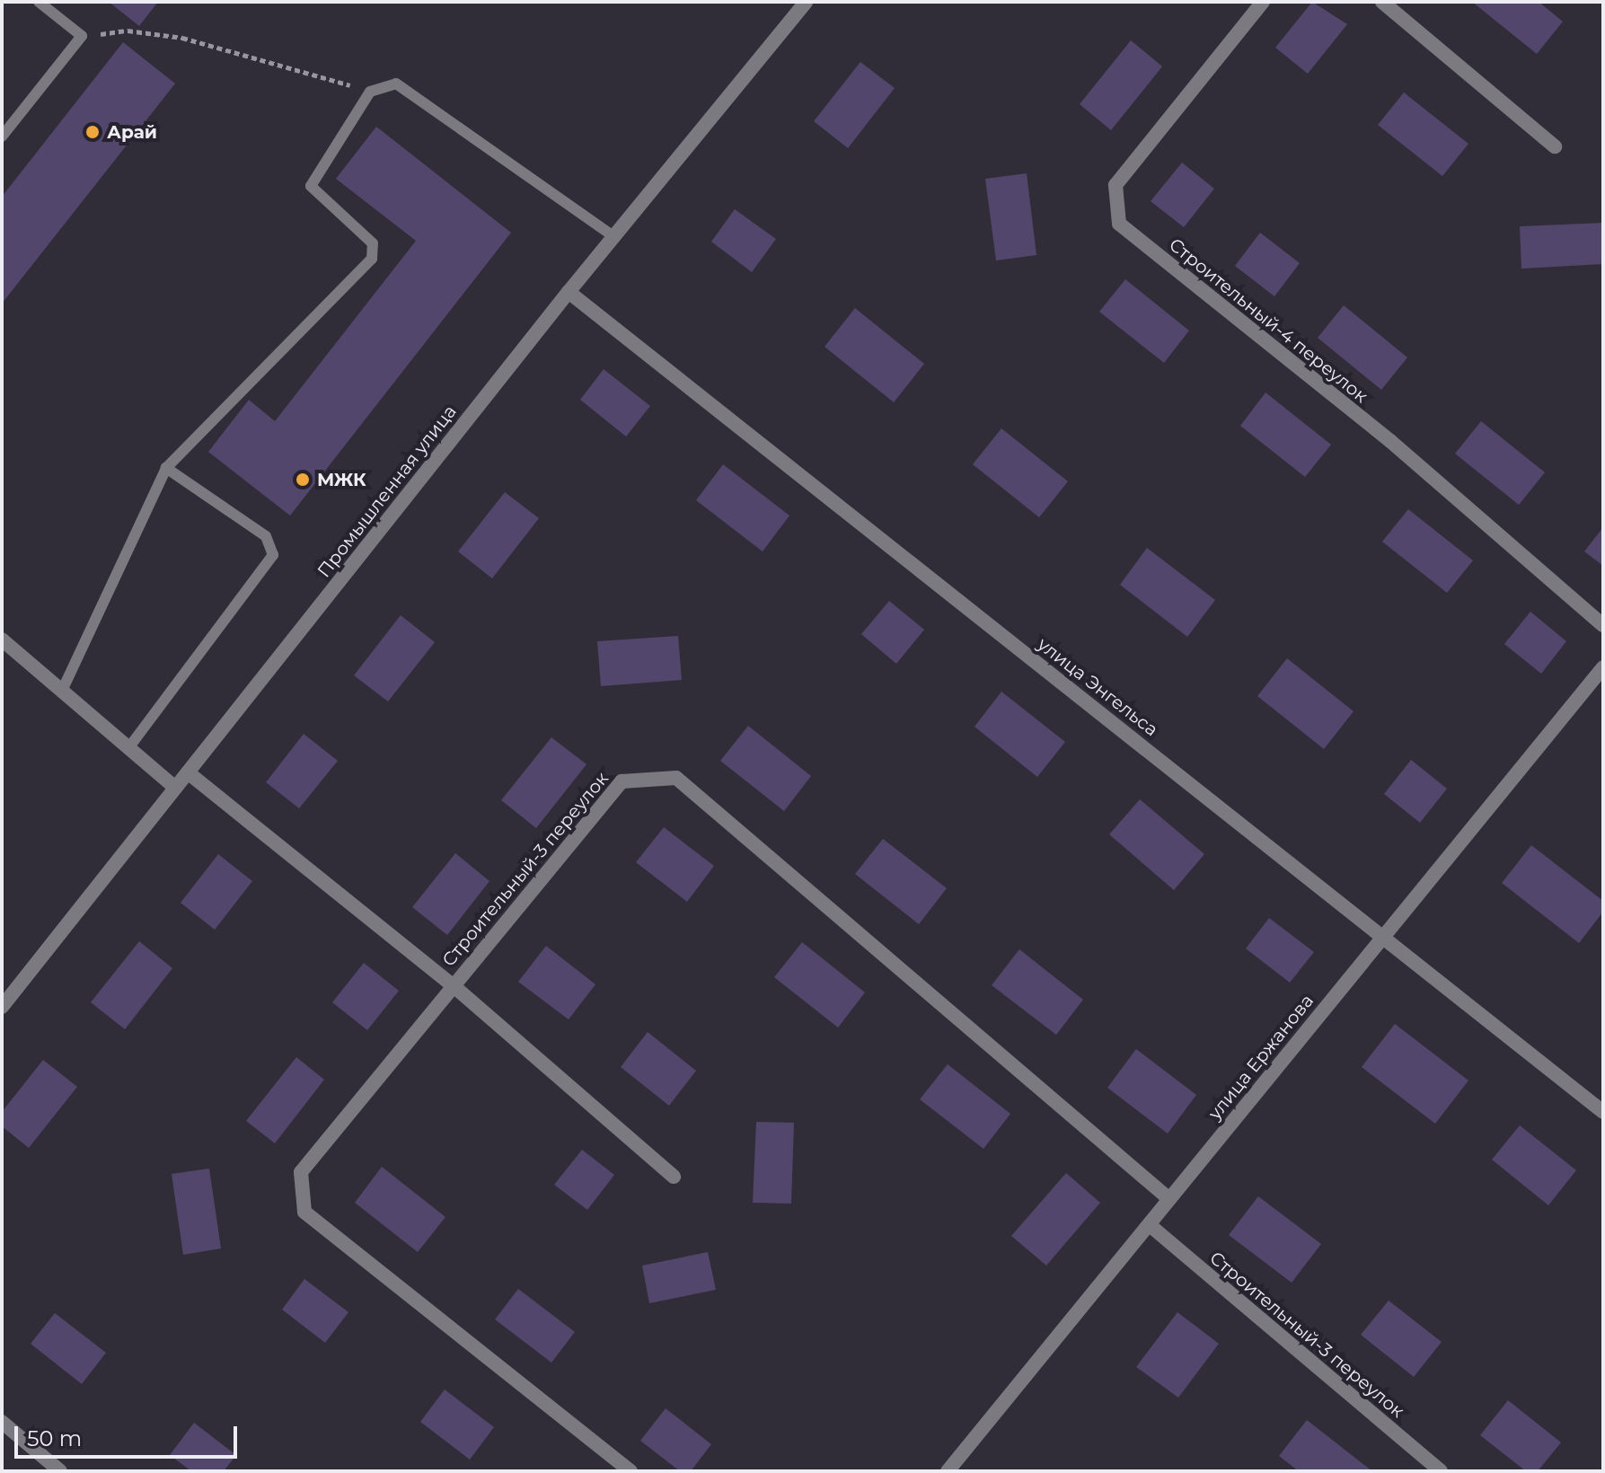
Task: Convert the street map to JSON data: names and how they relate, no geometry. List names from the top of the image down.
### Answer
{
  "streets": {
    "street": [
      "Строительный-4 переулок",
      "Промышленная улица",
      "улица Энгельса",
      "Строительный-3 переулок",
      "улица Ержанова"
    ]
  },
  "crossings": [
    ["Промышленная улица", "улица Энгельса"],
    ["улица Энгельса", "улица Ержанова"],
    ["Строительный-3 переулок", "улица Ержанова"]
  ],
  "places": ["Арай", "МЖК"],
  "scale_bar": "50 m"
}
